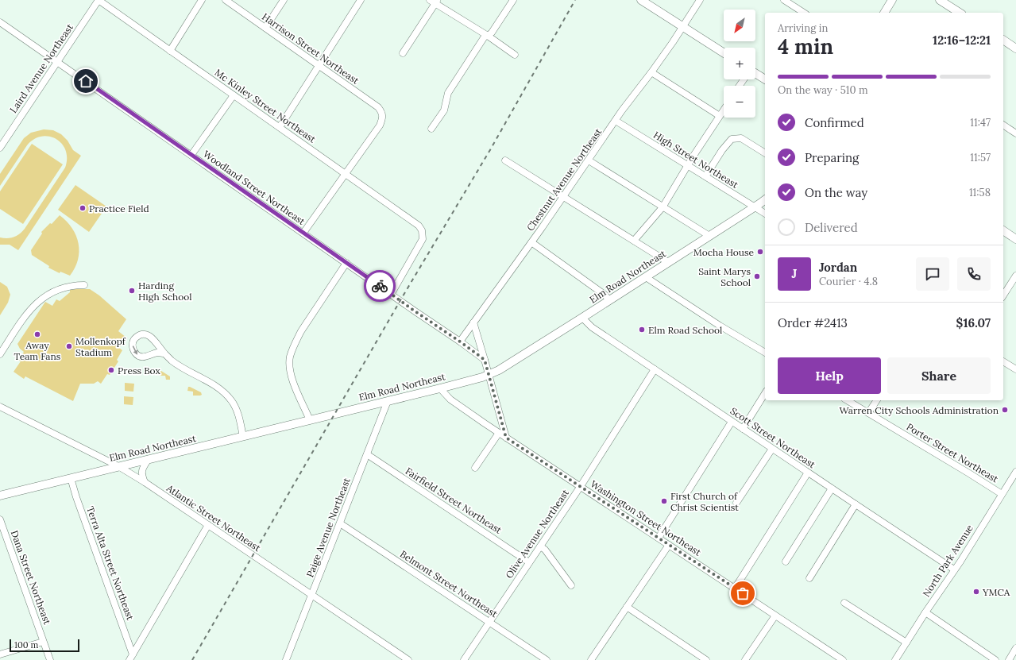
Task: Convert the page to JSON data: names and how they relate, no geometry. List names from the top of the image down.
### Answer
{
  "streets": {
    "main road": ["Elm Road Northeast"],
    "street": [
      "Harrison Street Northeast",
      "Laird Avenue Northeast",
      "Mc Kinley Street Northeast",
      "High Street Northeast",
      "Chestnut Avenue Northeast",
      "Woodland Street Northeast",
      "Scott Street Northeast",
      "Porter Street Northeast",
      "Fairfield Street Northeast",
      "Atlantic Street Northeast",
      "Washington Street Northeast",
      "Paige Avenue Northeast",
      "Olive Avenue Northeast",
      "North Park Avenue",
      "Terra Alta Street Northeast",
      "Dana Street Northeast",
      "Belmont Street Northeast"
    ]
  },
  "crossings": [
    ["Harrison Street Northeast", "Mc Kinley Street Northeast"],
    ["Laird Avenue Northeast", "Mc Kinley Street Northeast"],
    ["Laird Avenue Northeast", "Woodland Street Northeast"],
    ["Mc Kinley Street Northeast", "Woodland Street Northeast"],
    ["High Street Northeast", "Chestnut Avenue Northeast"],
    ["High Street Northeast", "Elm Road Northeast"],
    ["Chestnut Avenue Northeast", "Woodland Street Northeast"],
    ["Elm Road Northeast", "Scott Street Northeast"],
    ["Elm Road Northeast", "Atlantic Street Northeast"],
    ["Elm Road Northeast", "Washington Street Northeast"],
    ["Elm Road Northeast", "Paige Avenue Northeast"],
    ["Elm Road Northeast", "Terra Alta Street Northeast"],
    ["Scott Street Northeast", "Olive Avenue Northeast"],
    ["Scott Street Northeast", "North Park Avenue"],
    ["Porter Street Northeast", "North Park Avenue"],
    ["Fairfield Street Northeast", "Paige Avenue Northeast"],
    ["Fairfield Street Northeast", "Olive Avenue Northeast"],
    ["Atlantic Street Northeast", "Paige Avenue Northeast"],
    ["Washington Street Northeast", "Olive Avenue Northeast"],
    ["Paige Avenue Northeast", "Belmont Street Northeast"],
    ["Olive Avenue Northeast", "Belmont Street Northeast"]
  ],
  "places": [
    "Practice Field",
    "Mocha House",
    "Saint Marys School",
    "Harding High School",
    "Elm Road School",
    "Away Team Fans",
    "Mollenkopf Stadium",
    "Press Box",
    "Warren City Schools Administration",
    "First Church of Christ Scientist",
    "YMCA"
  ],
  "scale_bar": "100 m",
  "north": "bottom left",
  "page": {
    "map_buttons": ["+", "−"],
    "heading": ["4 min", "Arriving in", "12:16–12:21"],
    "panel": [
      "Jordan",
      "Courier · 4.8",
      "Order #2413",
      "$16.07"
    ],
    "bar": "On the way · 510 m",
    "list": [
      ["Confirmed", "11:47"],
      ["Preparing", "11:57"],
      ["On the way", "11:58"],
      "Delivered"
    ],
    "round": "J",
    "buttons": ["Help", "Share"],
    "scale": "100 m"
  }
}
